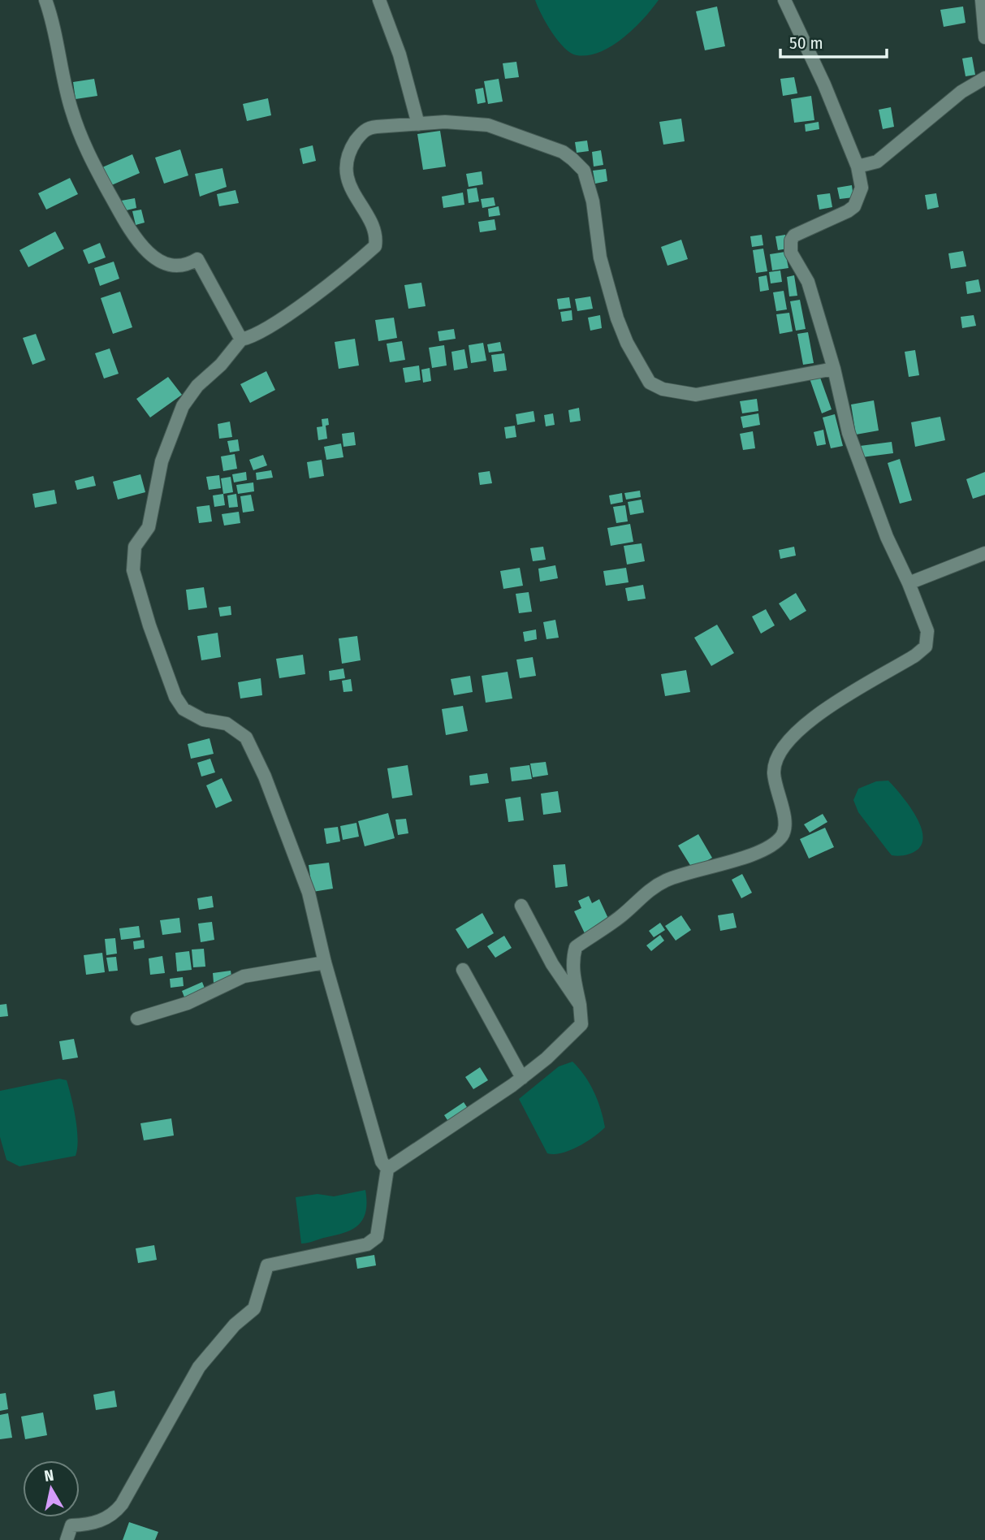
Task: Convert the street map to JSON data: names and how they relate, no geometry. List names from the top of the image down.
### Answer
{
  "scale_bar": "50 m",
  "north": "top"
}
